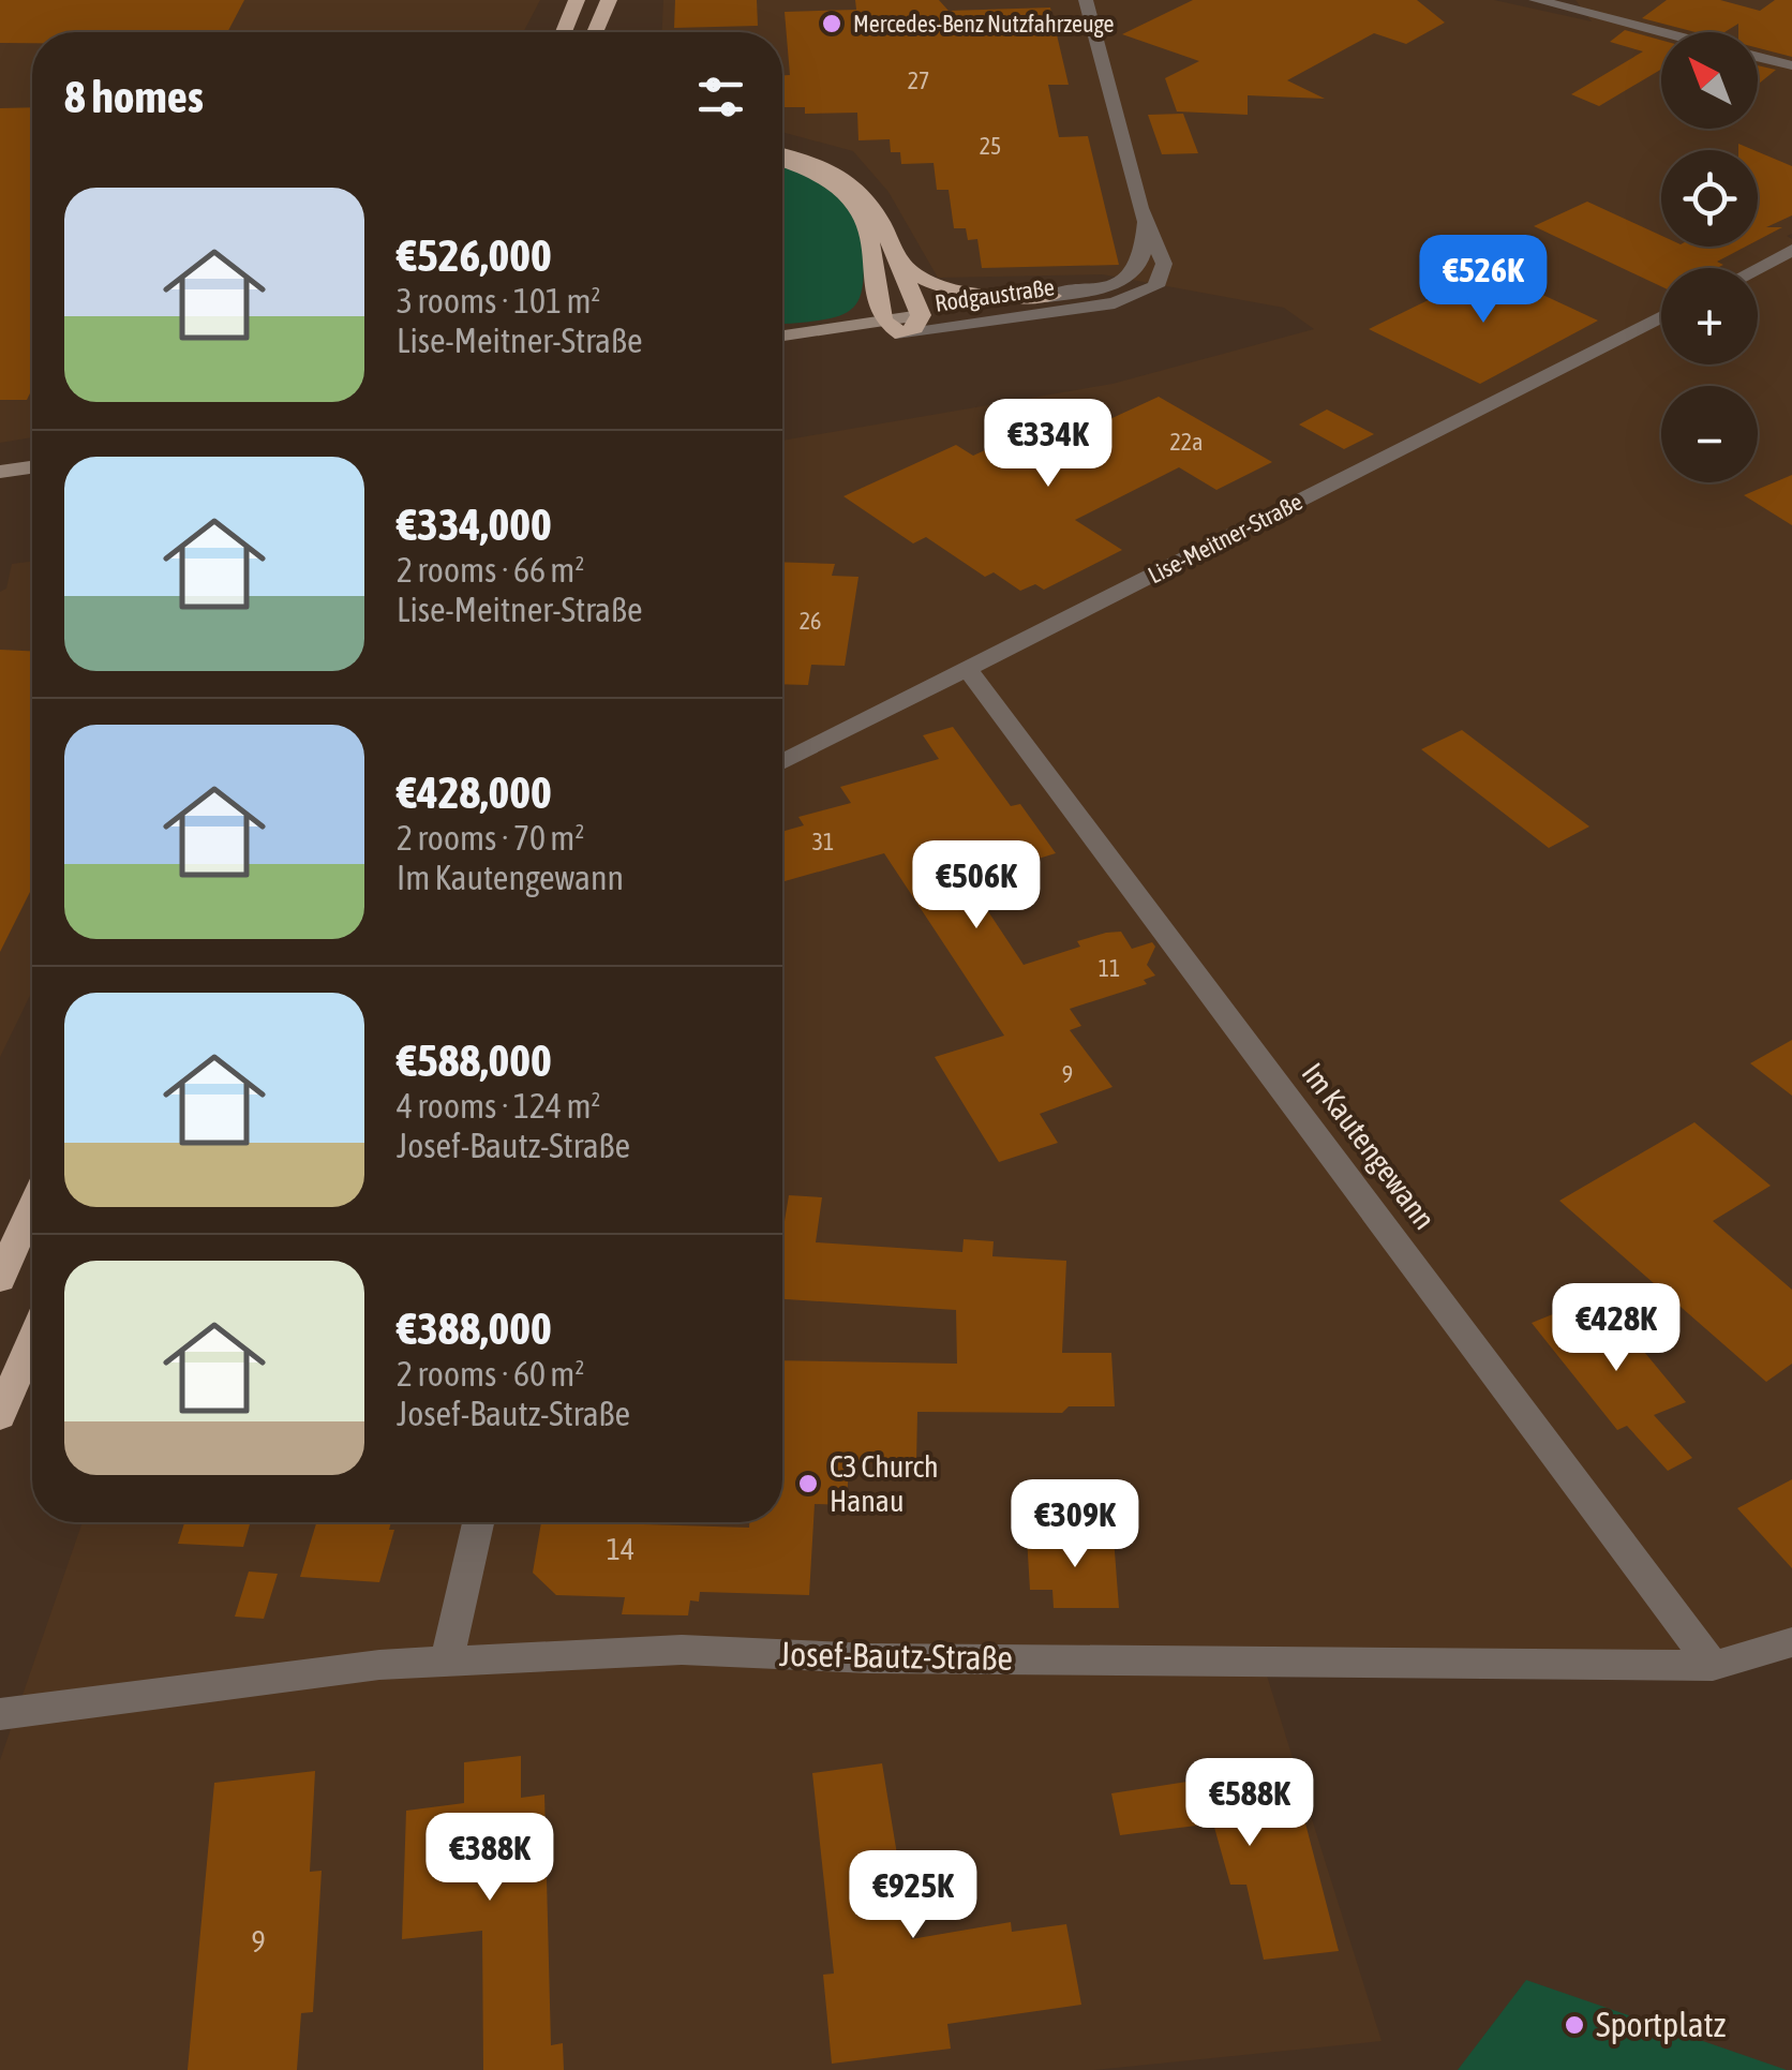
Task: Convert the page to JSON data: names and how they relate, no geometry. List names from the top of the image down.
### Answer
{
  "streets": {
    "main road": ["Rodgaustraße"],
    "street": ["Lise-Meitner-Straße", "Im Kautengewann", "Josef-Bautz-Straße"]
  },
  "crossings": [
    ["Lise-Meitner-Straße", "Im Kautengewann"],
    ["Im Kautengewann", "Josef-Bautz-Straße"]
  ],
  "places": ["Mercedes-Benz Nutzfahrzeuge", "C3 Church Hanau", "Sportplatz"],
  "house_numbers": [
    "27",
    "25",
    "22a",
    "26",
    "31",
    "11",
    "9",
    "14",
    "9"
  ],
  "north": "top left",
  "page": {
    "map_buttons": ["+", "−"],
    "heading": "8 homes",
    "list": [
      {
        "name": "€526,000",
        "note": "3 rooms · 101 m² · Lise-Meitner-Straße"
      },
      {
        "name": "€334,000",
        "note": "2 rooms · 66 m² · Lise-Meitner-Straße"
      },
      {
        "name": "€428,000",
        "note": "2 rooms · 70 m² · Im Kautengewann"
      },
      {
        "name": "€588,000",
        "note": "4 rooms · 124 m² · Josef-Bautz-Straße"
      },
      {
        "name": "€388,000",
        "note": "2 rooms · 60 m² · Josef-Bautz-Straße"
      }
    ],
    "price": [
      "€526K",
      "€334K",
      "€506K",
      "€428K",
      "€309K",
      "€588K",
      "€388K",
      "€925K"
    ]
  }
}
